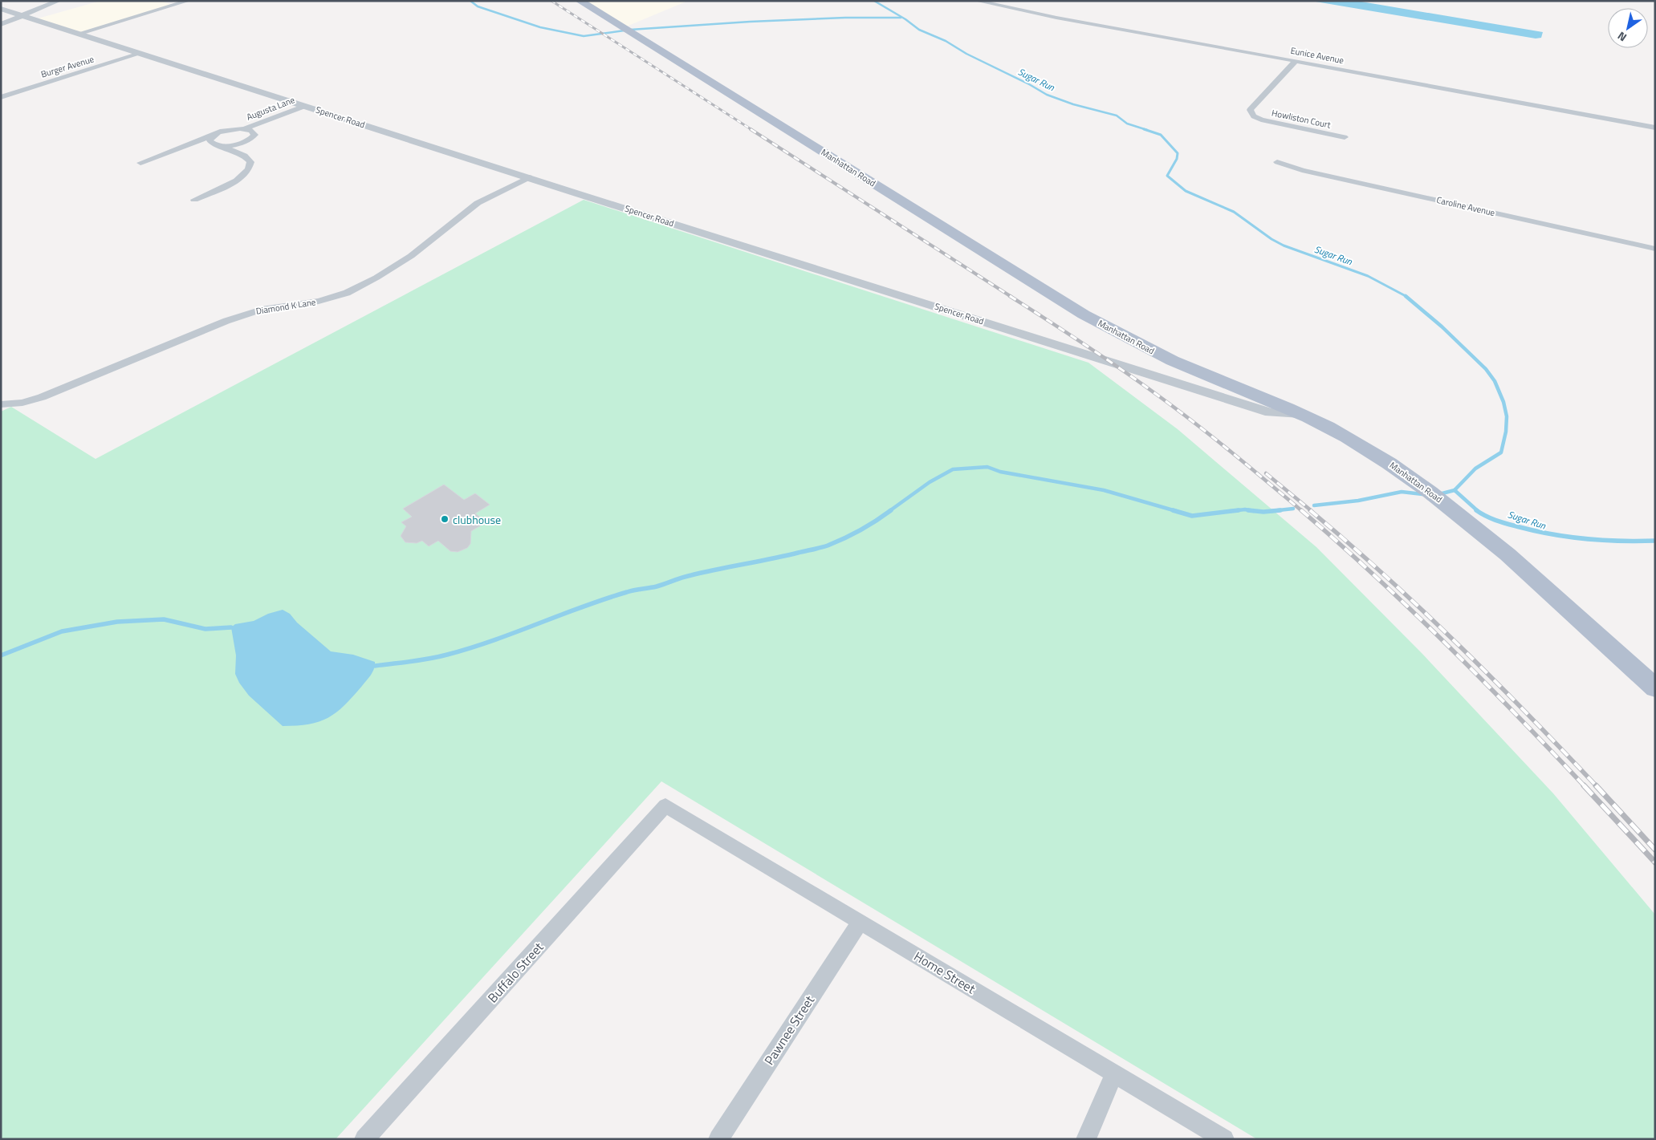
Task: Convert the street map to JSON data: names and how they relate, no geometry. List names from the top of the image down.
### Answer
{
  "streets": {
    "main road": ["Manhattan Road"],
    "street": [
      "Eunice Avenue",
      "Burger Avenue",
      "Augusta Lane",
      "Spencer Road",
      "Howliston Court",
      "Caroline Avenue",
      "Diamond K Lane",
      "Buffalo Street",
      "Home Street",
      "Pawnee Street"
    ]
  },
  "crossings": [
    ["Eunice Avenue", "Howliston Court"],
    ["Burger Avenue", "Spencer Road"],
    ["Augusta Lane", "Spencer Road"],
    ["Spencer Road", "Manhattan Road"],
    ["Spencer Road", "Diamond K Lane"],
    ["Buffalo Street", "Home Street"],
    ["Home Street", "Pawnee Street"]
  ],
  "water": ["Sugar Run"],
  "places": ["clubhouse"],
  "north": "bottom left"
}
